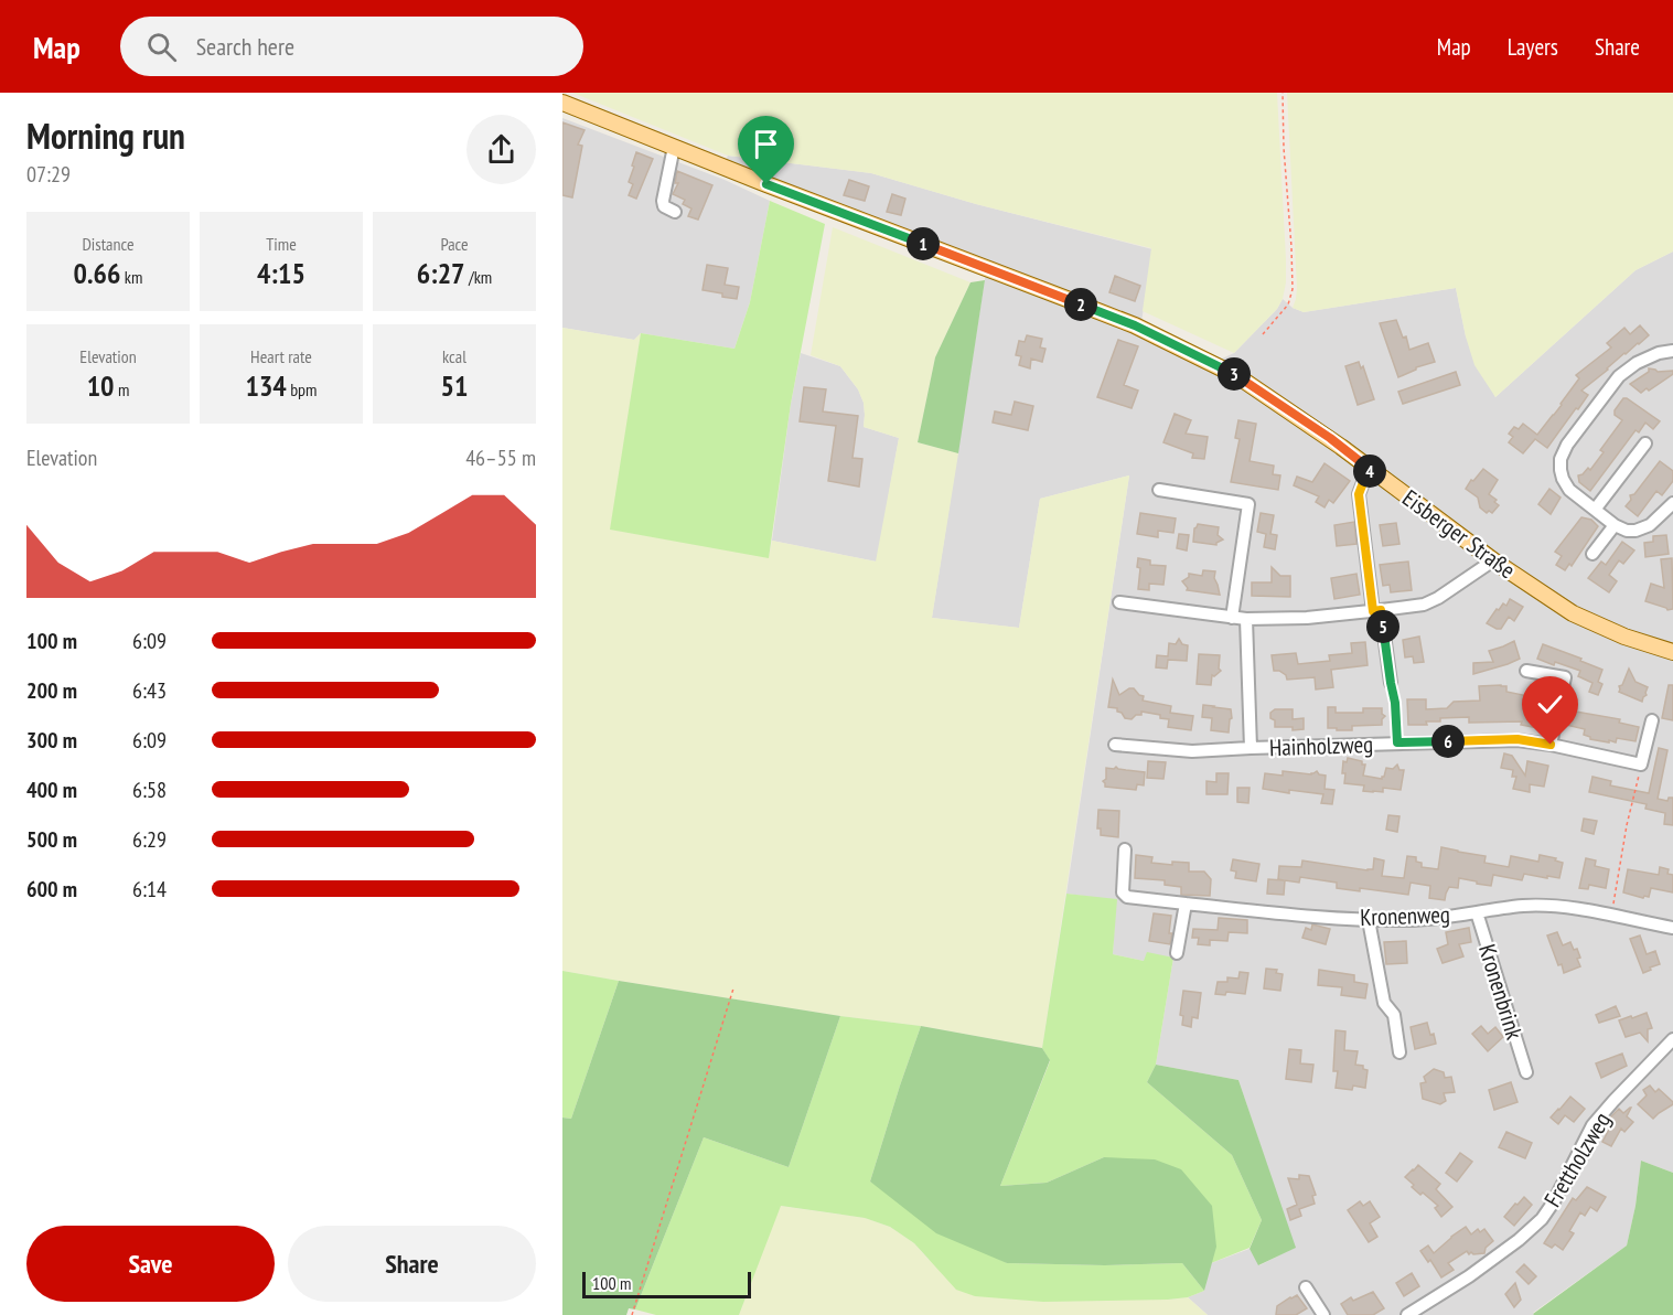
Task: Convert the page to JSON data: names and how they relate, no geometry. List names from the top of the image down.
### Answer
{
  "streets": {
    "main road": ["Eisberger Straße"],
    "street": [
      "Hainholzweg",
      "Kronenweg",
      "Kronenbrink",
      "Frettholzweg"
    ]
  },
  "crossings": [
    ["Kronenweg", "Kronenbrink"]
  ],
  "scale_bar": "100 m",
  "page": {
    "header": "Map",
    "search": "Search here",
    "nav": ["Map", "Layers", "Share"],
    "heading": ["Morning run", "07:29"],
    "stats": [
      ["Distance", "0.66 km"],
      ["Time", "4:15"],
      ["Pace", "6:27 /km"],
      ["Elevation", "10 m"],
      ["Heart rate", "134 bpm"],
      ["kcal", "51"]
    ],
    "pins": [
      "1",
      "2",
      "3",
      "4",
      "5",
      "6"
    ],
    "chart": ["Elevation", "46–55 m"],
    "list": [
      {
        "name": "100 m",
        "note": "6:09"
      },
      {
        "name": "200 m",
        "note": "6:43"
      },
      {
        "name": "300 m",
        "note": "6:09"
      },
      {
        "name": "400 m",
        "note": "6:58"
      },
      {
        "name": "500 m",
        "note": "6:29"
      },
      {
        "name": "600 m",
        "note": "6:14"
      }
    ],
    "buttons": ["Save", "Share"],
    "scale": "100 m"
  }
}
